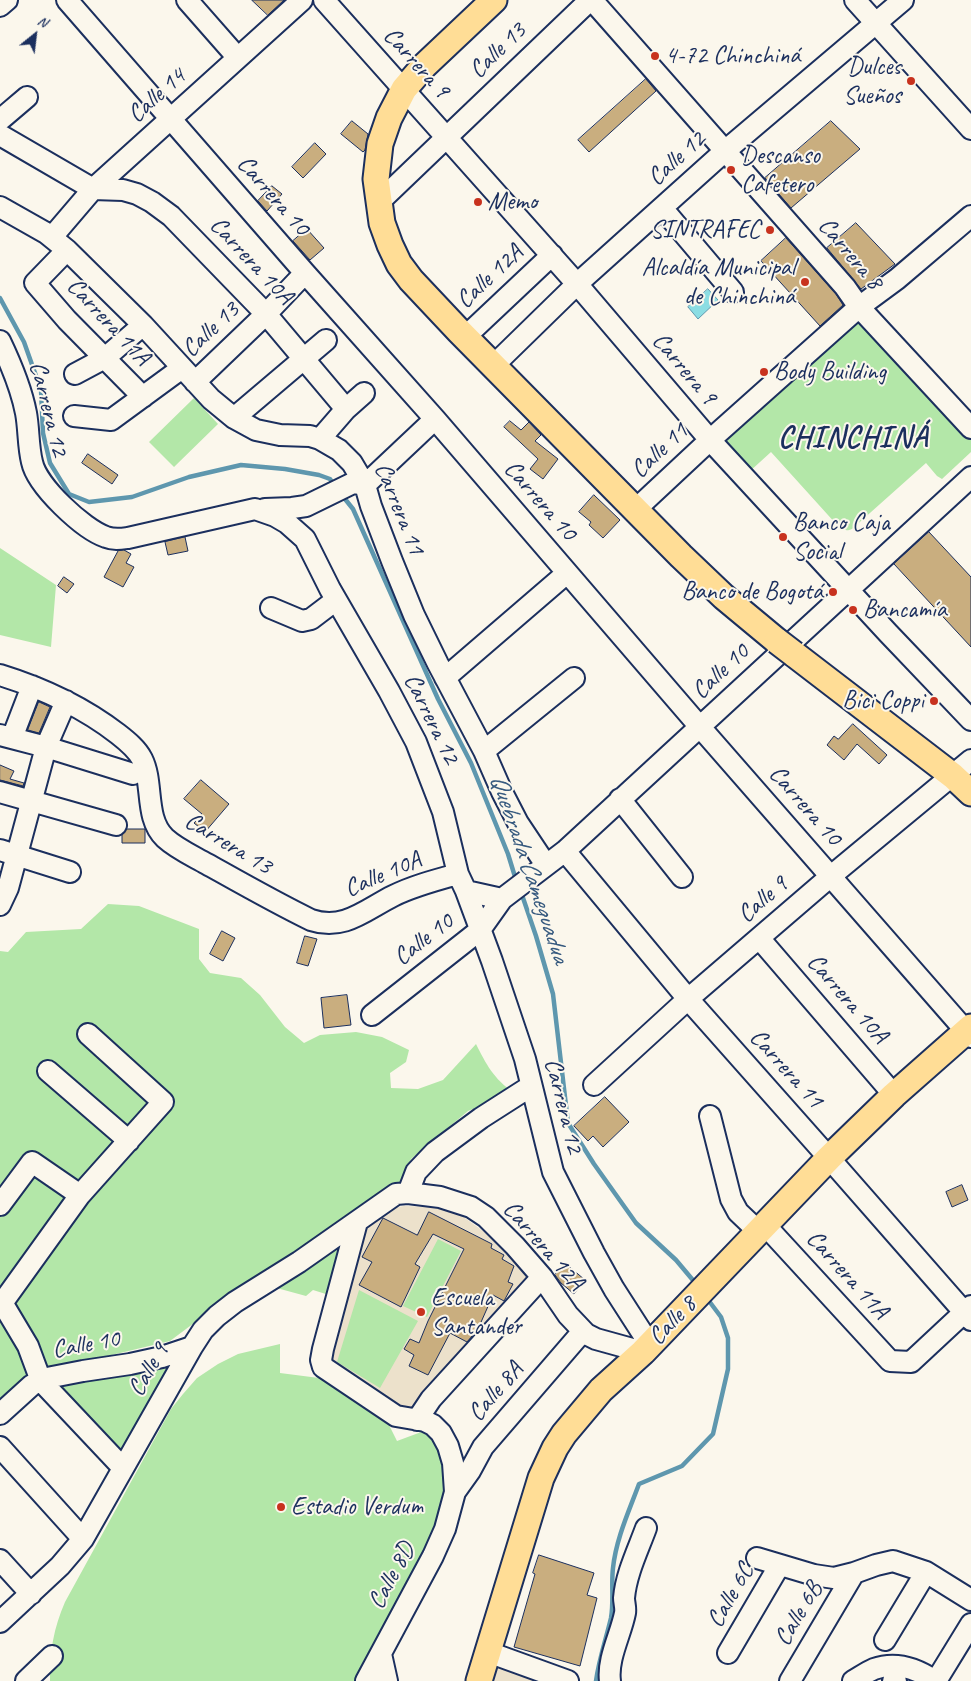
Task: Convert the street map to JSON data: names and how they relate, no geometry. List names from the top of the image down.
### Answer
{
  "streets": {
    "main road": ["Calle 8"],
    "street": [
      "Calle 13",
      "Carrera 9",
      "Calle 14",
      "Calle 12",
      "Carrera 10",
      "Carrera 8",
      "Carrera 10A",
      "Calle 12A",
      "Carrera 11A",
      "Carrera 12",
      "Calle 11",
      "Carrera 11",
      "Calle 10",
      "Carrera 13",
      "Calle 10A",
      "Calle 9",
      "Carrera 12A",
      "Calle 8A",
      "Calle 8D",
      "Calle 6C",
      "Calle 6B"
    ]
  },
  "crossings": [
    ["Calle 13", "Carrera 9"],
    ["Calle 13", "Carrera 10"],
    ["Calle 13", "Carrera 8"],
    ["Calle 13", "Carrera 10A"],
    ["Calle 13", "Carrera 11A"],
    ["Calle 13", "Carrera 11"],
    ["Carrera 9", "Calle 12"],
    ["Carrera 9", "Calle 12A"],
    ["Carrera 9", "Calle 11"],
    ["Carrera 9", "Calle 10"],
    ["Calle 14", "Carrera 10"],
    ["Calle 14", "Carrera 10A"],
    ["Calle 14", "Carrera 11"],
    ["Calle 12", "Carrera 8"],
    ["Carrera 10", "Calle 10"],
    ["Carrera 10", "Calle 9"],
    ["Carrera 10", "Calle 8"],
    ["Carrera 8", "Calle 11"],
    ["Carrera 10A", "Calle 9"],
    ["Carrera 10A", "Calle 8"],
    ["Carrera 11A", "Carrera 11"],
    ["Carrera 11A", "Calle 8"],
    ["Carrera 12", "Calle 10"],
    ["Carrera 12", "Calle 10A"],
    ["Carrera 12", "Carrera 12A"],
    ["Carrera 12", "Calle 8"],
    ["Carrera 11", "Calle 10"],
    ["Carrera 11", "Calle 9"],
    ["Carrera 11", "Calle 8"],
    ["Calle 10", "Calle 10A"],
    ["Calle 10", "Calle 9"],
    ["Carrera 13", "Calle 10A"],
    ["Calle 9", "Carrera 12A"],
    ["Carrera 12A", "Calle 8"],
    ["Carrera 12A", "Calle 8A"],
    ["Calle 8A", "Calle 8D"]
  ],
  "districts": ["CHINCHINÁ"],
  "water": ["Quebrada Cameguadua"],
  "places": [
    "4-72 Chinchiná",
    "Dulces Sueños",
    "Descanso Cafetero",
    "Memo",
    "SINTRAFEC",
    "Alcaldía Municipal de Chinchiná",
    "Body Building",
    "Banco Caja Social",
    "Banco de Bogotá",
    "Bancamía",
    "Bici Coppi",
    "Escuela Santander",
    "Estadio Verdum"
  ],
  "north": "top right"
}
